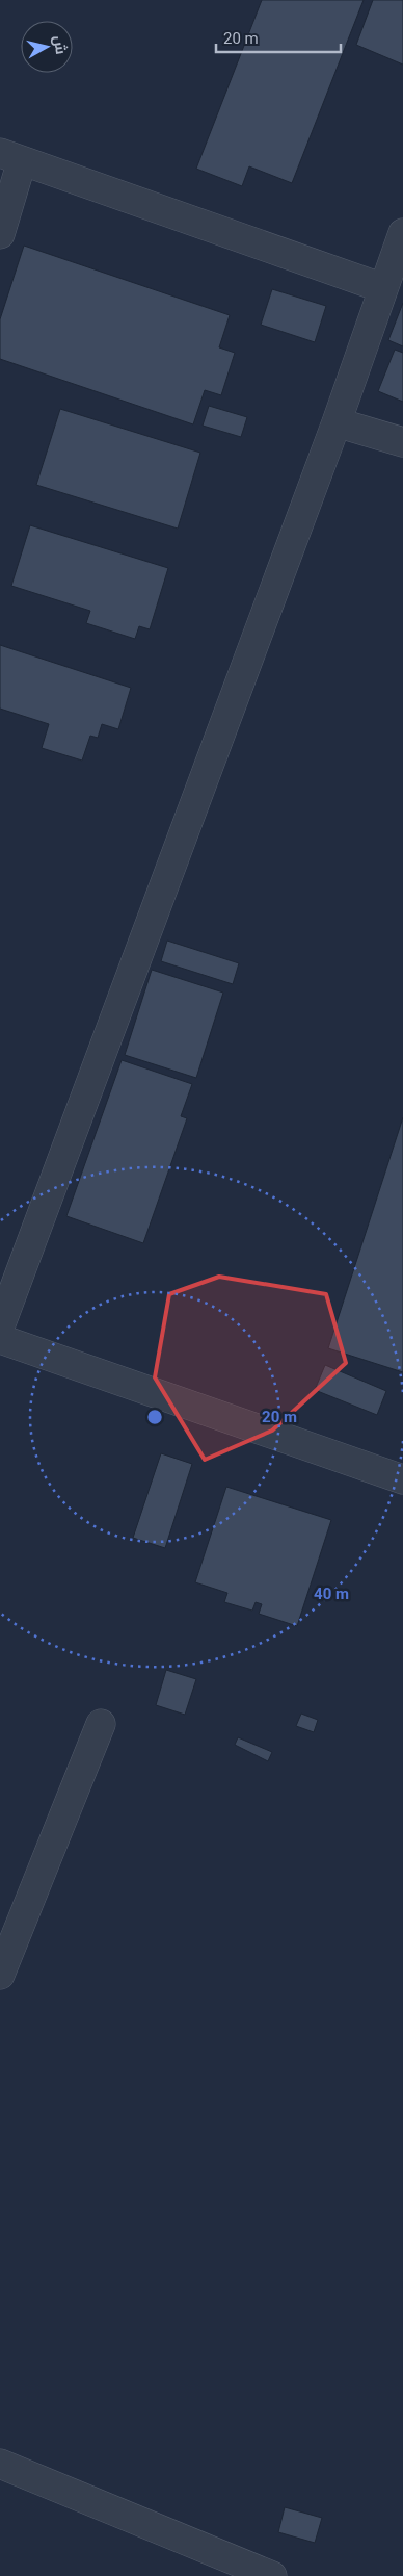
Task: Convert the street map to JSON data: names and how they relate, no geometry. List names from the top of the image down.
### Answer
{
  "scale_bar": "20 m",
  "north": "right",
  "rings": ["20 m", "40 m"]
}
